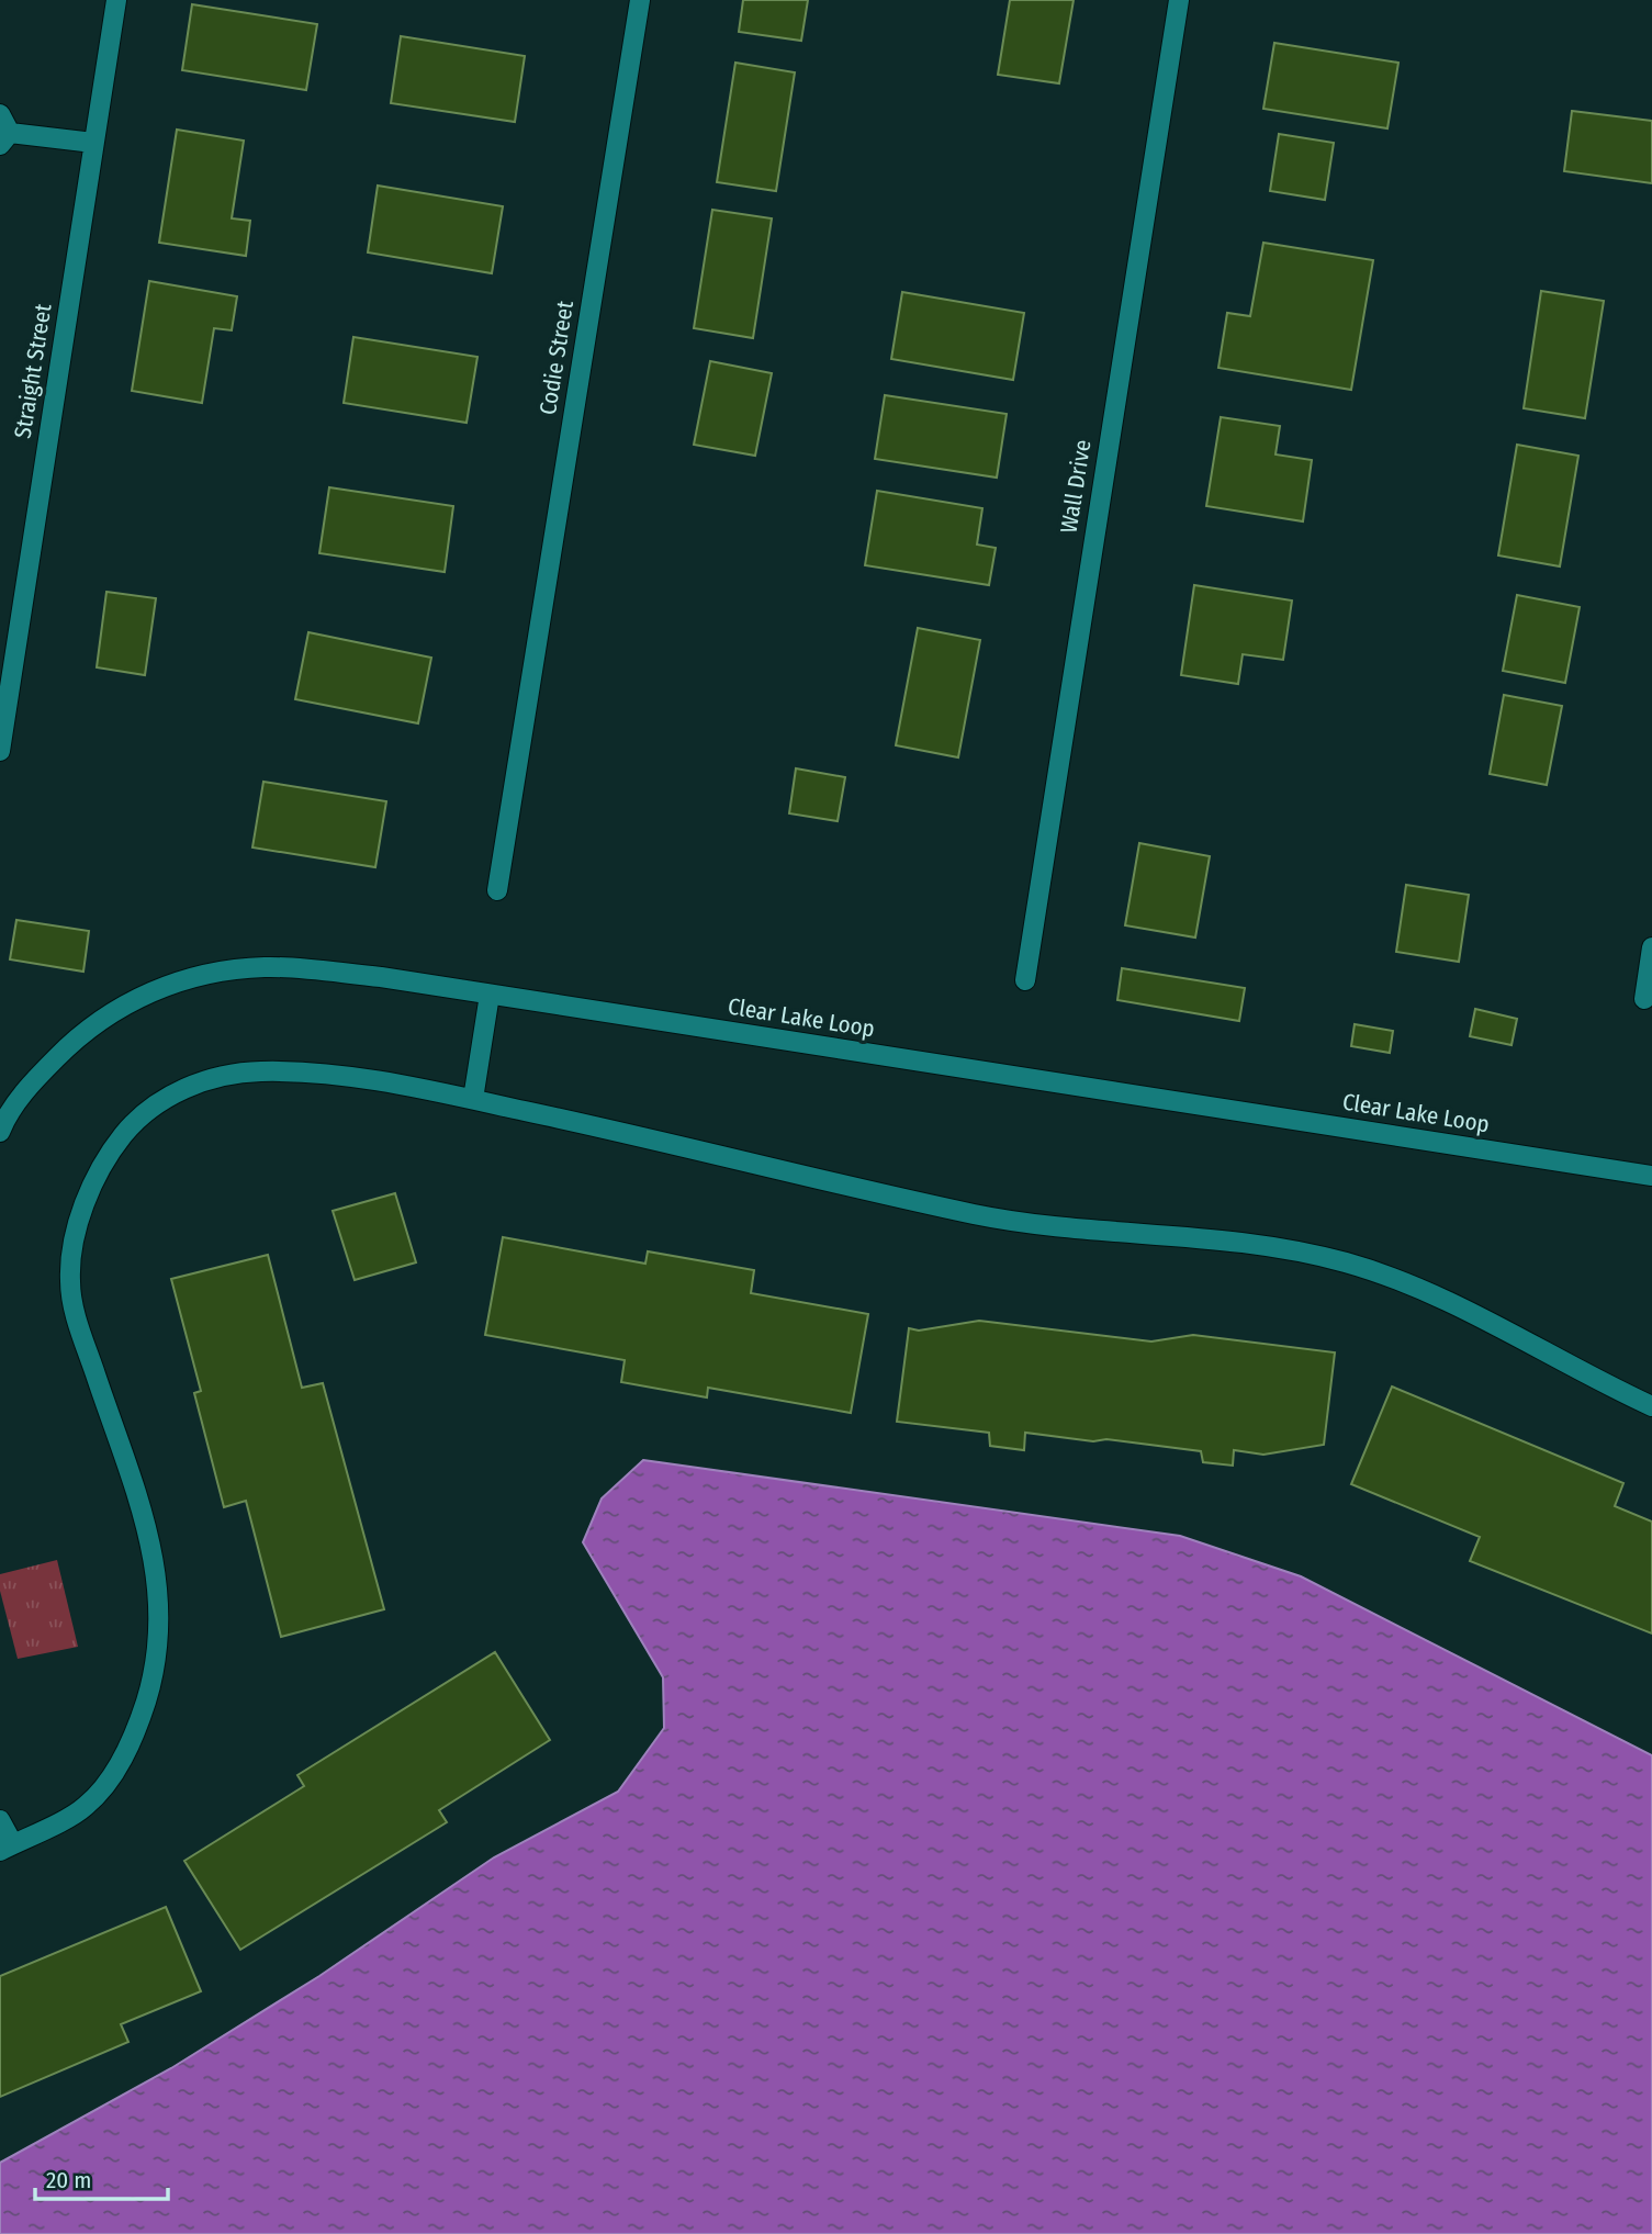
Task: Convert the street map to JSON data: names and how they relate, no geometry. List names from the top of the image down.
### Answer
{
  "streets": {
    "street": [
      "Codie Street",
      "Straight Street",
      "Wall Drive",
      "Clear Lake Loop"
    ]
  },
  "scale_bar": "20 m"
}
